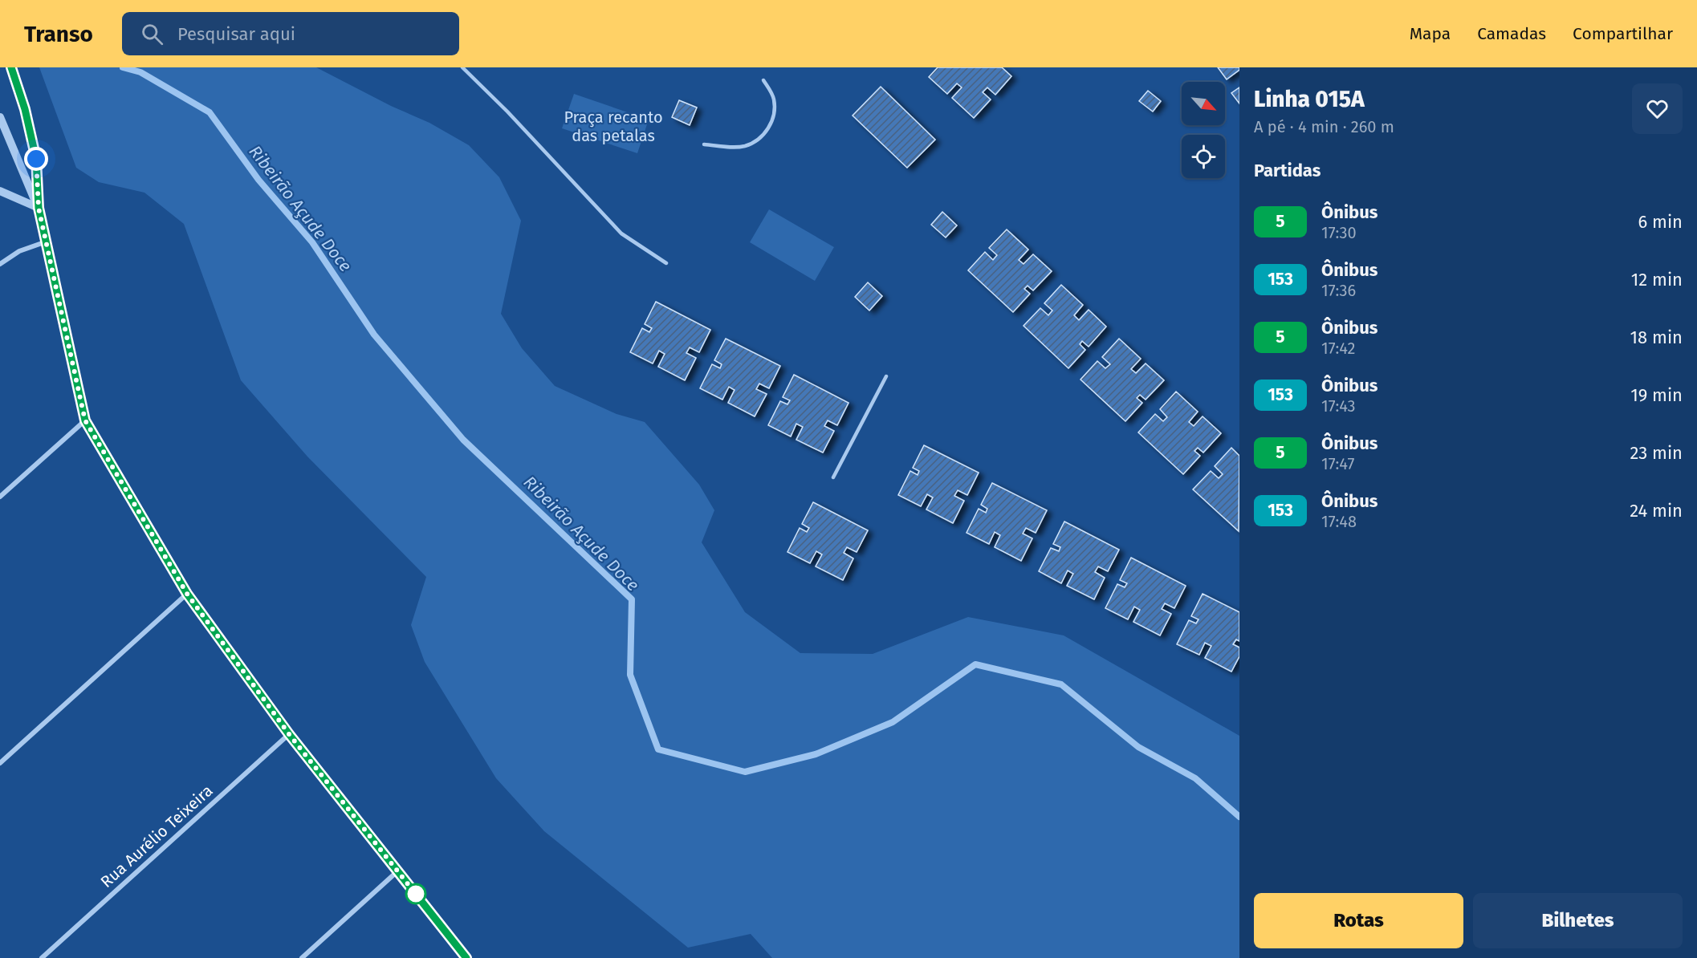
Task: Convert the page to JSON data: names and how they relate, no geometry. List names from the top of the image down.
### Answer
{
  "streets": {
    "street": ["Rua Aurélio Teixeira"]
  },
  "water": ["Ribeirão Açude Doce"],
  "parks": ["Praça recanto das petalas"],
  "lines": ["bus line 5"],
  "north": "bottom right",
  "page": {
    "header": "Transo",
    "search": "Pesquisar aqui",
    "nav": ["Mapa", "Camadas", "Compartilhar"],
    "heading": [
      ["Linha 015A", "A pé · 4 min · 260 m"],
      "Partidas"
    ],
    "list": [
      {
        "mark": "5",
        "name": "Ônibus",
        "note": "17:30",
        "value": "6 min"
      },
      {
        "mark": "153",
        "name": "Ônibus",
        "note": "17:36",
        "value": "12 min"
      },
      {
        "mark": "5",
        "name": "Ônibus",
        "note": "17:42",
        "value": "18 min"
      },
      {
        "mark": "153",
        "name": "Ônibus",
        "note": "17:43",
        "value": "19 min"
      },
      {
        "mark": "5",
        "name": "Ônibus",
        "note": "17:47",
        "value": "23 min"
      },
      {
        "mark": "153",
        "name": "Ônibus",
        "note": "17:48",
        "value": "24 min"
      }
    ],
    "buttons": ["Rotas", "Bilhetes"]
  }
}
